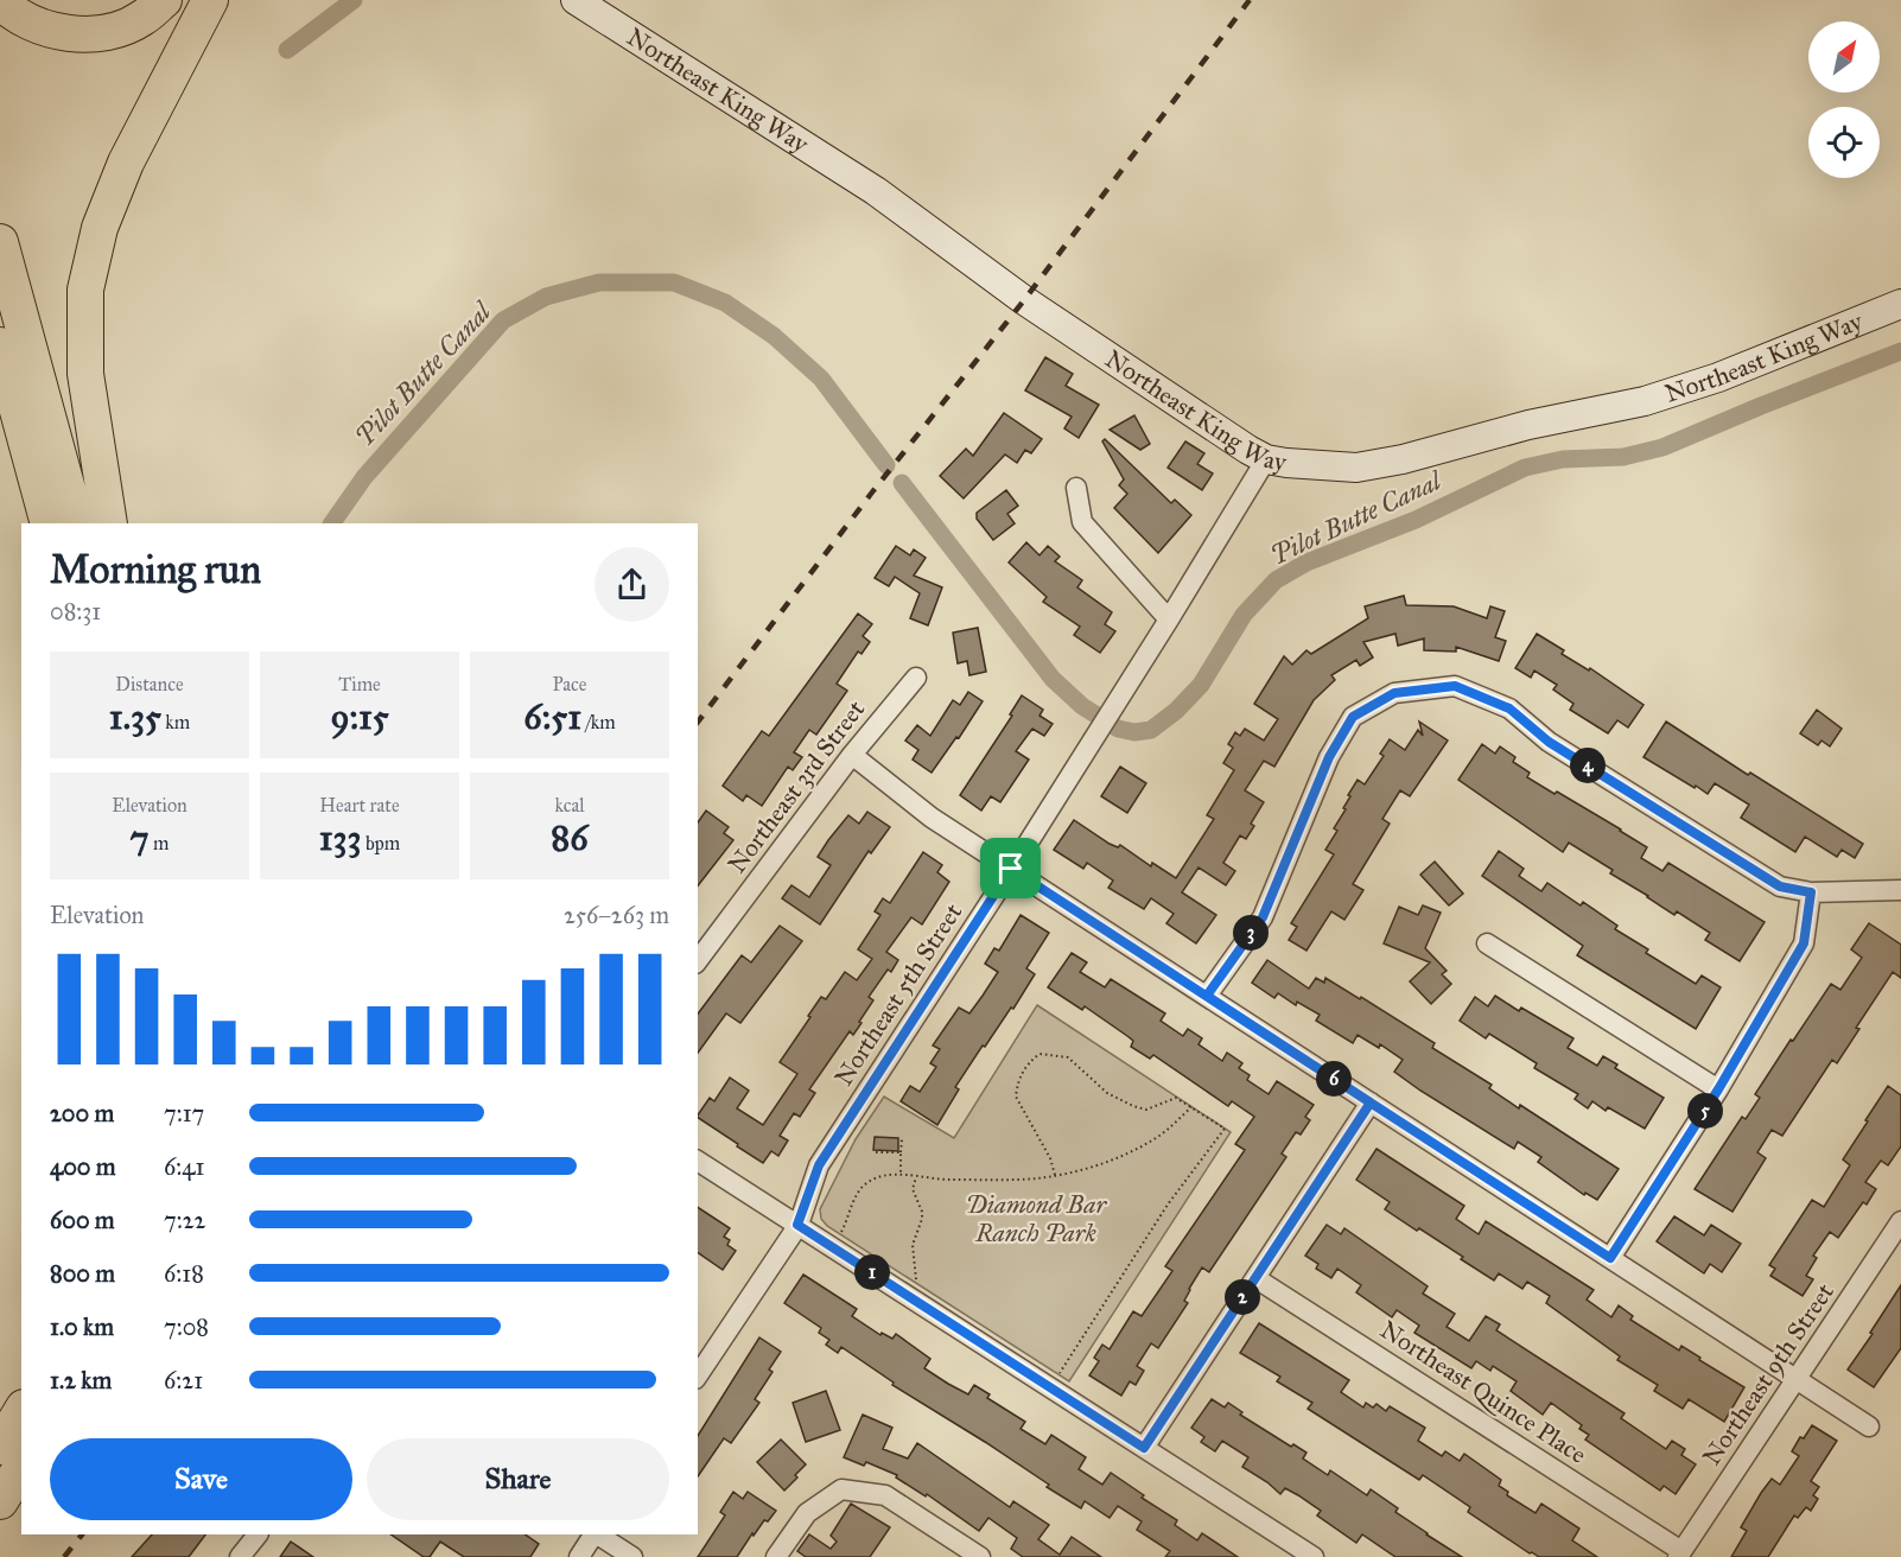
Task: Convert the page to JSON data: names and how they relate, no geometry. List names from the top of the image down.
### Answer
{
  "streets": {
    "street": [
      "Northeast King Way",
      "Northeast 3rd Street",
      "Northeast 5th Street",
      "Northeast 9th Street",
      "Northeast Quince Place"
    ]
  },
  "crossings": [
    ["Northeast King Way", "Northeast 5th Street"],
    ["Northeast 9th Street", "Northeast Quince Place"]
  ],
  "water": ["Pilot Butte Canal"],
  "parks": ["Diamond Bar Ranch Park"],
  "north": "top right",
  "page": {
    "heading": ["Morning run", "08:31"],
    "stats": [
      ["Distance", "1.35 km"],
      ["Time", "9:15"],
      ["Pace", "6:51 /km"],
      ["Elevation", "7 m"],
      ["Heart rate", "133 bpm"],
      ["kcal", "86"]
    ],
    "pins": [
      "4",
      "3",
      "6",
      "5",
      "1",
      "2"
    ],
    "chart": ["Elevation", "256–263 m"],
    "list": [
      {
        "name": "200 m",
        "note": "7:17"
      },
      {
        "name": "400 m",
        "note": "6:41"
      },
      {
        "name": "600 m",
        "note": "7:22"
      },
      {
        "name": "800 m",
        "note": "6:18"
      },
      {
        "name": "1.0 km",
        "note": "7:08"
      },
      {
        "name": "1.2 km",
        "note": "6:21"
      }
    ],
    "buttons": ["Save", "Share"]
  }
}
